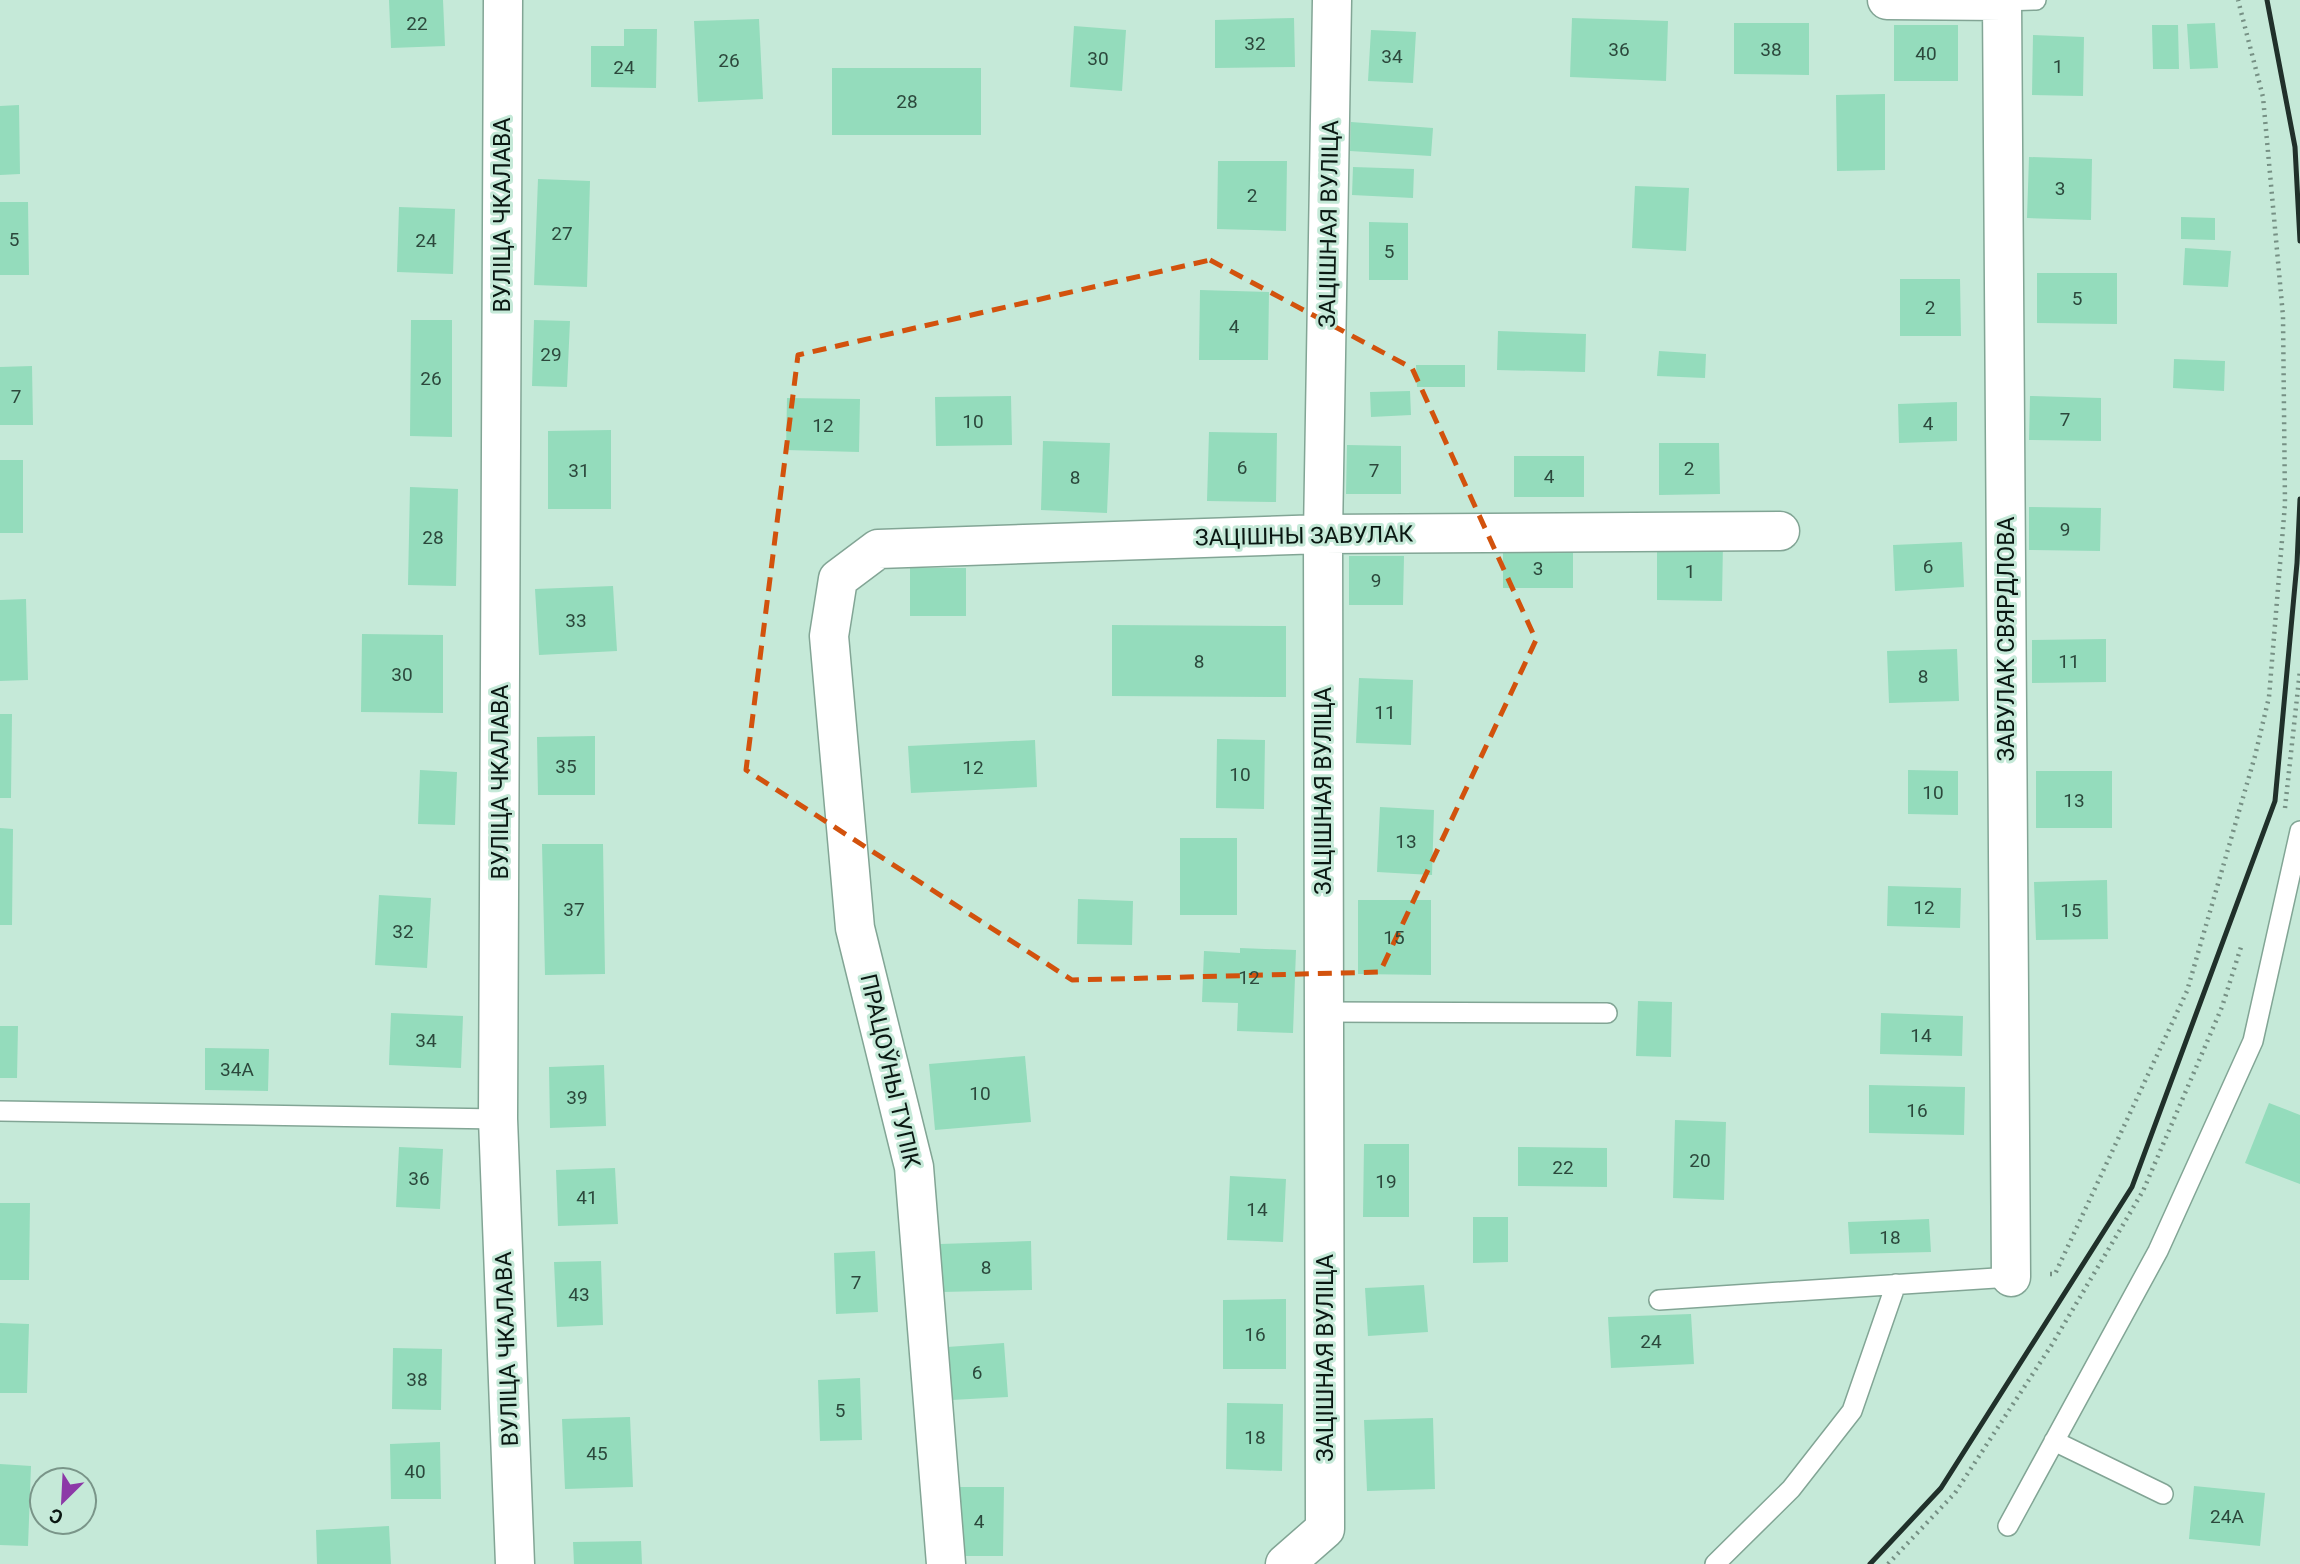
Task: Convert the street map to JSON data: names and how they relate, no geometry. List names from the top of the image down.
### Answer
{
  "streets": {
    "street": [
      "ВУЛІЦА ЧКАЛАВА",
      "ЗАЦІШНАЯ ВУЛІЦА",
      "ЗАЦІШНЫ ЗАВУЛАК",
      "ЗАВУЛАК СВЯРДЛОВА",
      "ПРАЦОЎНЫ ТУПІК"
    ]
  },
  "crossings": [
    ["ЗАЦІШНАЯ ВУЛІЦА", "ЗАЦІШНЫ ЗАВУЛАК"],
    ["ЗАЦІШНЫ ЗАВУЛАК", "ПРАЦОЎНЫ ТУПІК"]
  ],
  "house_numbers": [
    "22",
    "32",
    "36",
    "38",
    "40",
    "34",
    "30",
    "26",
    "1",
    "24",
    "28",
    "3",
    "2",
    "27",
    "5",
    "24",
    "5",
    "5",
    "2",
    "4",
    "29",
    "26",
    "7",
    "7",
    "10",
    "4",
    "12",
    "6",
    "2",
    "31",
    "7",
    "4",
    "8",
    "9",
    "28",
    "6",
    "3",
    "1",
    "9",
    "33",
    "8",
    "11",
    "30",
    "8",
    "11",
    "35",
    "12",
    "10",
    "10",
    "13",
    "13",
    "12",
    "37",
    "15",
    "32",
    "15",
    "12",
    "14",
    "34",
    "34А",
    "10",
    "39",
    "16",
    "20",
    "22",
    "36",
    "19",
    "41",
    "14",
    "18",
    "8",
    "7",
    "43",
    "16",
    "24",
    "6",
    "38",
    "5",
    "18",
    "45",
    "40",
    "24А",
    "4"
  ],
  "north": "bottom left"
}
